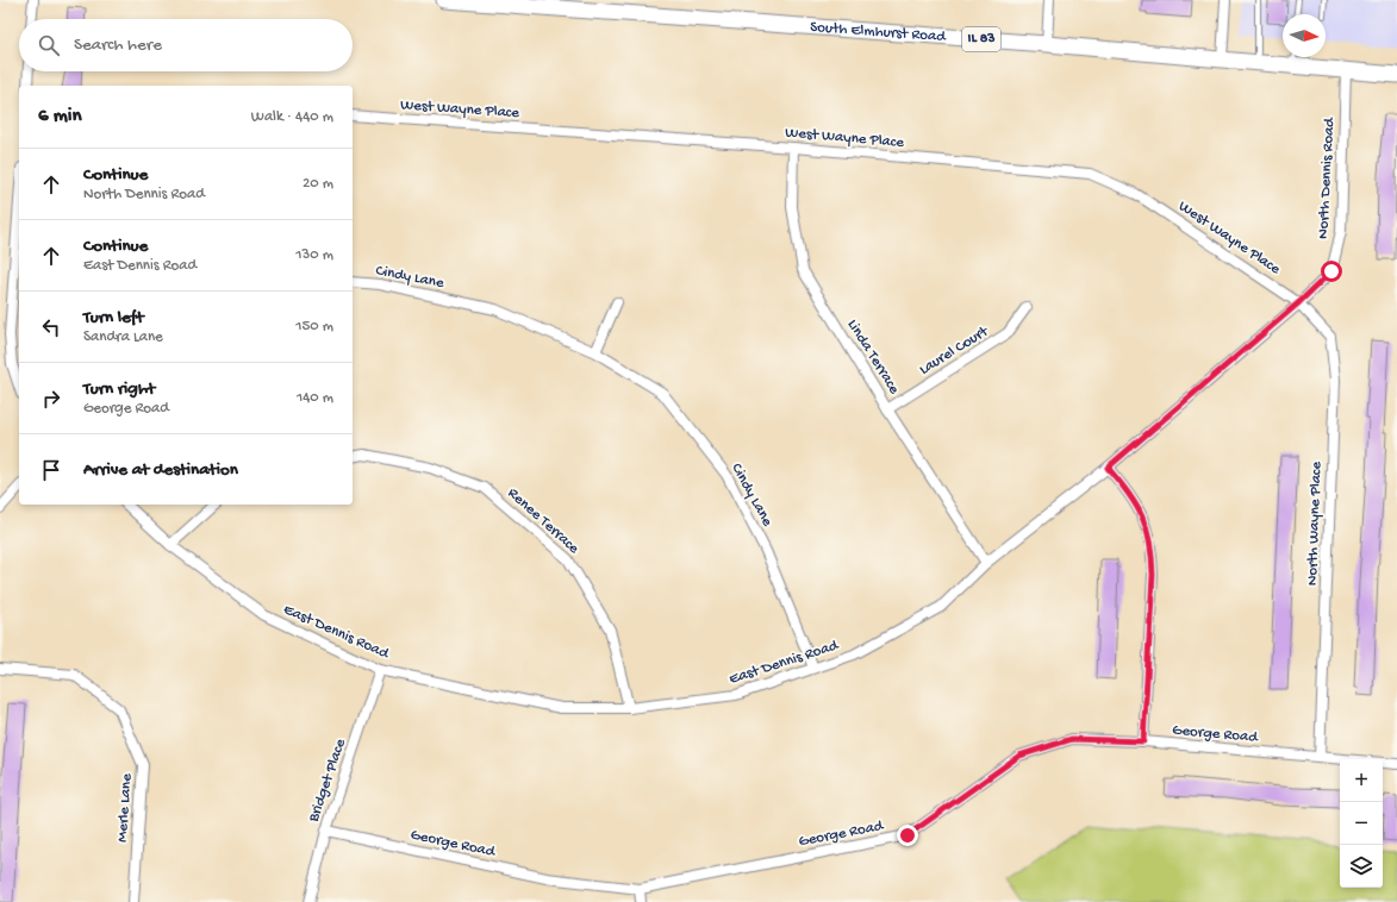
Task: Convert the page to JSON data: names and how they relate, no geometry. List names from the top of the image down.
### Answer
{
  "streets": {
    "main road": ["South Elmhurst Road", "IL 83"],
    "street": [
      "West Wayne Place",
      "North Dennis Road",
      "Cindy Lane",
      "Laurel Court",
      "Linda Terrace",
      "Renee Terrace",
      "North Wayne Place",
      "East Dennis Road",
      "George Road",
      "Bridget Place",
      "Merle Lane"
    ]
  },
  "crossings": [
    ["South Elmhurst Road", "North Dennis Road"],
    ["West Wayne Place", "North Dennis Road"],
    ["West Wayne Place", "Linda Terrace"],
    ["West Wayne Place", "North Wayne Place"],
    ["West Wayne Place", "East Dennis Road"],
    ["North Dennis Road", "North Wayne Place"],
    ["North Dennis Road", "East Dennis Road"],
    ["Cindy Lane", "East Dennis Road"],
    ["Laurel Court", "Linda Terrace"],
    ["Linda Terrace", "East Dennis Road"],
    ["Renee Terrace", "East Dennis Road"],
    ["North Wayne Place", "East Dennis Road"],
    ["North Wayne Place", "George Road"],
    ["East Dennis Road", "Bridget Place"],
    ["George Road", "Bridget Place"]
  ],
  "north": "right",
  "page": {
    "search": "Search here",
    "heading": ["6 min", "Walk · 440 m"],
    "list": [
      ["Continue", "North Dennis Road", "20 m"],
      ["Continue", "East Dennis Road", "130 m"],
      ["Turn left", "Sandra Lane", "150 m"],
      ["Turn right", "George Road", "140 m"],
      "Arrive at destination"
    ],
    "map_buttons": ["+", "−"]
  }
}
